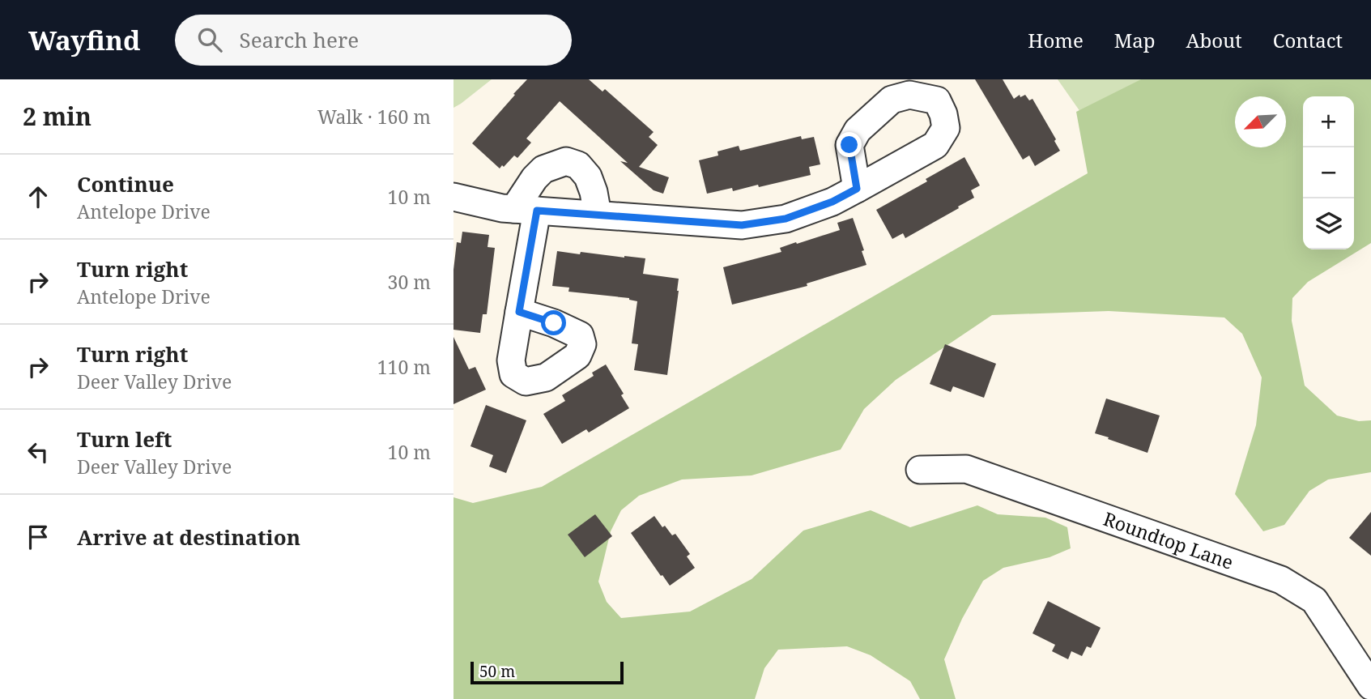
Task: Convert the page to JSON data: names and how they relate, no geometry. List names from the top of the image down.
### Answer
{
  "streets": {
    "street": ["Roundtop Lane"]
  },
  "scale_bar": "50 m",
  "north": "bottom left",
  "page": {
    "header": "Wayfind",
    "search": "Search here",
    "nav": [
      "Home",
      "Map",
      "About",
      "Contact"
    ],
    "heading": ["2 min", "Walk · 160 m"],
    "map_buttons": ["+", "−"],
    "list": [
      ["Continue", "Antelope Drive", "10 m"],
      ["Turn right", "Antelope Drive", "30 m"],
      ["Turn right", "Deer Valley Drive", "110 m"],
      ["Turn left", "Deer Valley Drive", "10 m"],
      "Arrive at destination"
    ],
    "scale": "50 m"
  }
}
